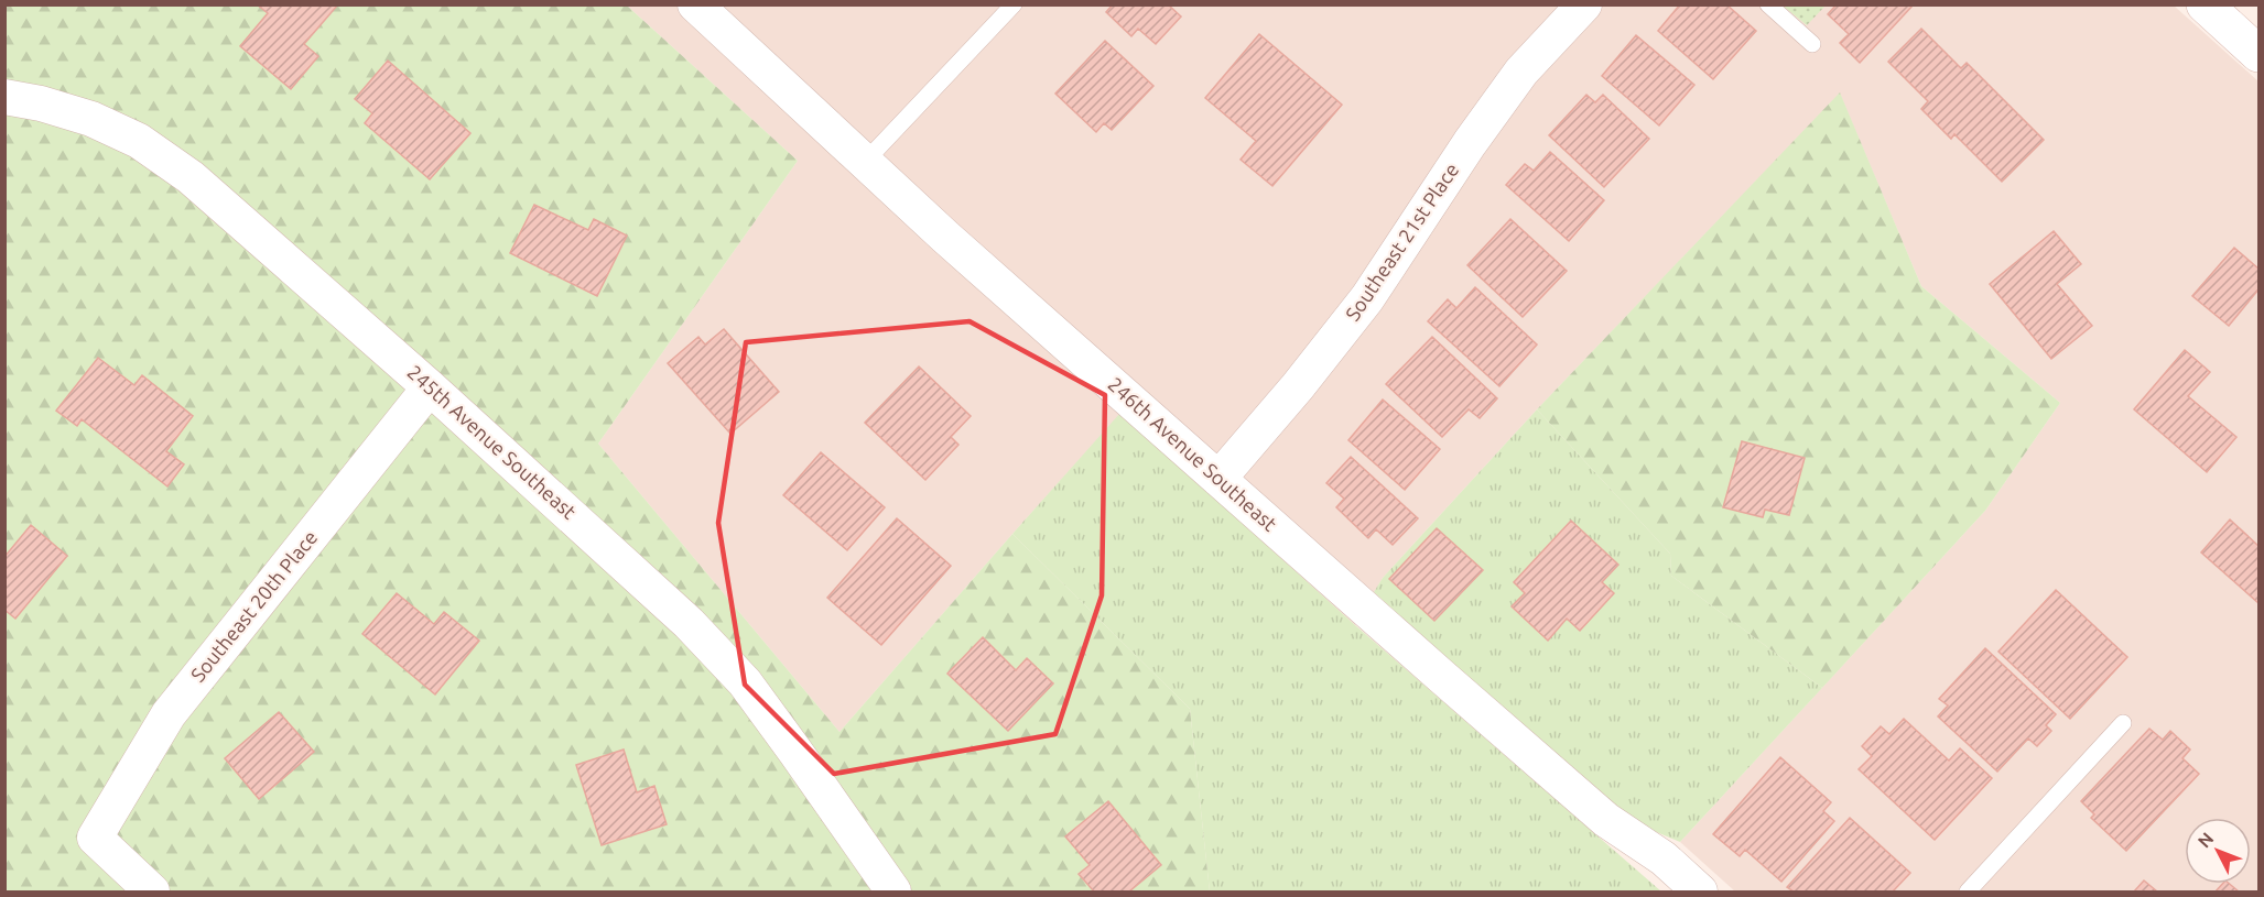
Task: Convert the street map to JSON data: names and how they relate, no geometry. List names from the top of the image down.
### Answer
{
  "streets": {
    "street": [
      "Southeast 21st Place",
      "245th Avenue Southeast",
      "246th Avenue Southeast",
      "Southeast 20th Place"
    ]
  },
  "crossings": [
    ["Southeast 21st Place", "246th Avenue Southeast"],
    ["245th Avenue Southeast", "Southeast 20th Place"]
  ],
  "north": "top left"
}
